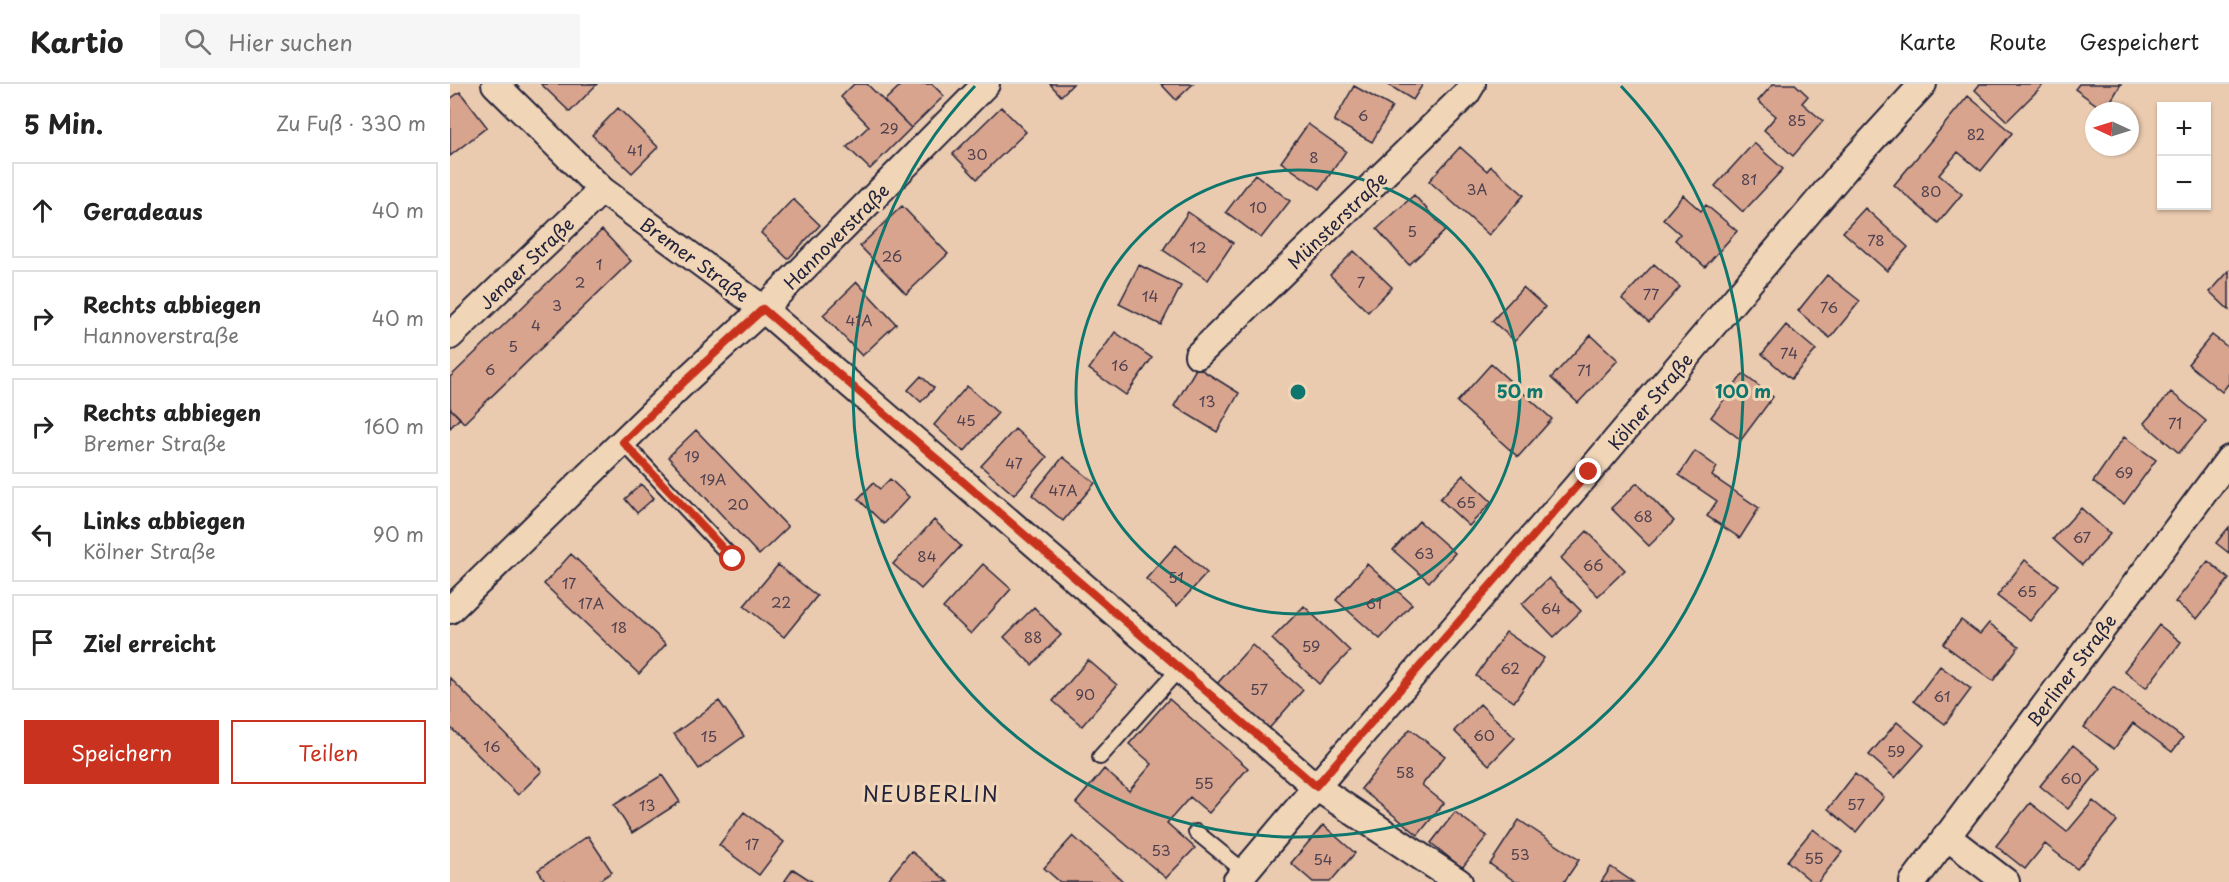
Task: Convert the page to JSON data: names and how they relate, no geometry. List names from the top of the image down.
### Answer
{
  "streets": {
    "street": [
      "Münsterstraße",
      "Hannoverstraße",
      "Bremer Straße",
      "Jenaer Straße",
      "Kölner Straße",
      "Berliner Straße"
    ]
  },
  "crossings": [
    ["Hannoverstraße", "Bremer Straße"],
    ["Bremer Straße", "Jenaer Straße"],
    ["Bremer Straße", "Kölner Straße"]
  ],
  "districts": ["NEUBERLIN"],
  "house_numbers": [
    "6",
    "85",
    "29",
    "82",
    "41",
    "30",
    "8",
    "81",
    "3A",
    "80",
    "10",
    "5",
    "78",
    "12",
    "26",
    "1",
    "2",
    "7",
    "77",
    "14",
    "3",
    "76",
    "41A",
    "4",
    "5",
    "74",
    "16",
    "6",
    "71",
    "13",
    "45",
    "71",
    "19",
    "47",
    "69",
    "19A",
    "47A",
    "65",
    "20",
    "68",
    "67",
    "63",
    "84",
    "66",
    "51",
    "17",
    "65",
    "22",
    "17A",
    "61",
    "64",
    "18",
    "88",
    "59",
    "62",
    "57",
    "90",
    "61",
    "60",
    "15",
    "16",
    "59",
    "58",
    "60",
    "55",
    "57",
    "13",
    "17",
    "53",
    "53",
    "55",
    "54"
  ],
  "north": "left",
  "page": {
    "header": "Kartio",
    "search": "Hier suchen",
    "nav": ["Karte", "Route", "Gespeichert"],
    "heading": ["5 Min.", "Zu Fuß · 330 m"],
    "map_buttons": ["+", "−"],
    "list": [
      ["Geradeaus", "40 m"],
      ["Rechts abbiegen", "Hannoverstraße", "40 m"],
      ["Rechts abbiegen", "Bremer Straße", "160 m"],
      ["Links abbiegen", "Kölner Straße", "90 m"],
      "Ziel erreicht"
    ],
    "buttons": ["Speichern", "Teilen"]
  },
  "rings": ["50 m", "100 m"]
}
